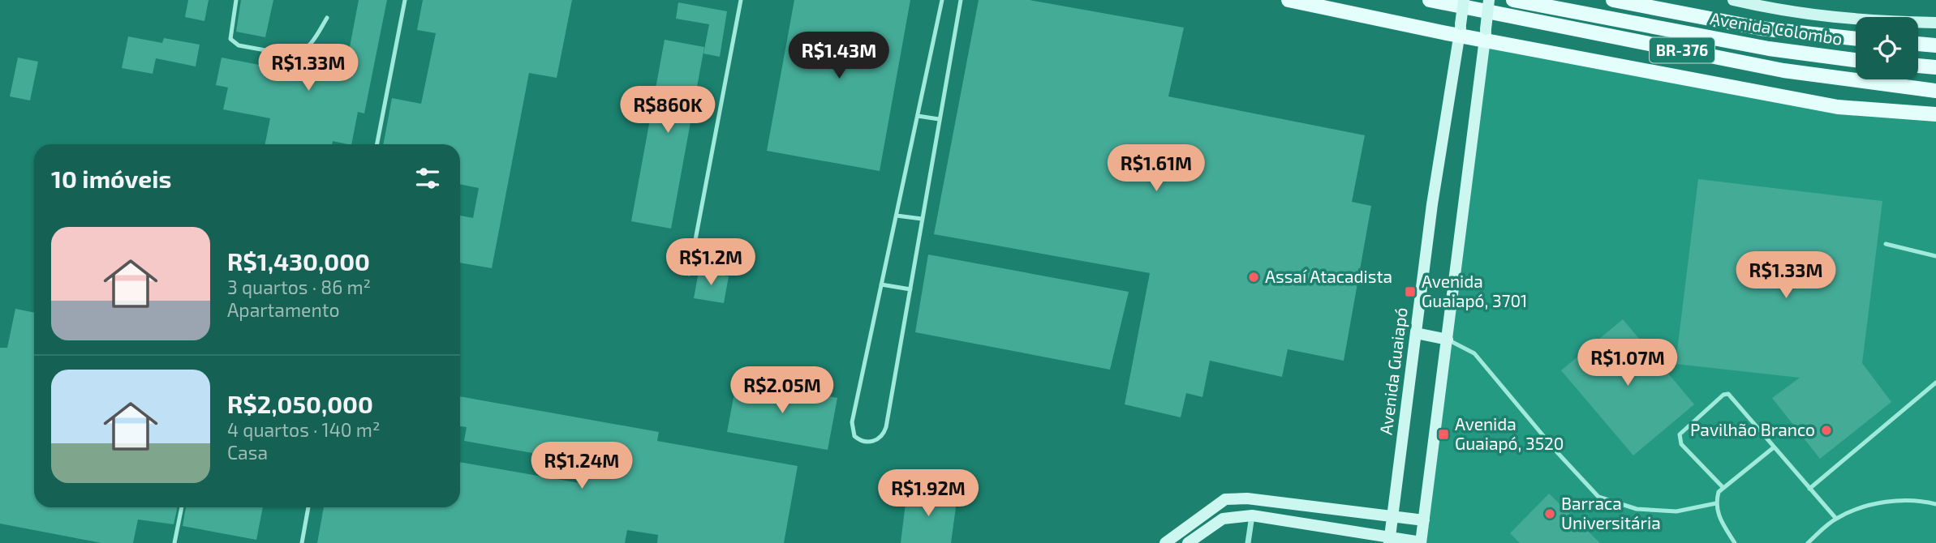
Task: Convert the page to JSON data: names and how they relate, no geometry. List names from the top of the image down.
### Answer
{
  "streets": {
    "main road": ["Avenida Colombo", "BR-376", "Avenida Guaiapó"]
  },
  "places": {
    "other": ["Assaí Atacadista", "Pavilhão Branco", "Barraca Universitária"],
    "transit": ["Avenida Guaiapó, 3701", "Avenida Guaiapó, 3520"]
  },
  "page": {
    "price": [
      "R$1.43M",
      "R$1.33M",
      "R$860K",
      "R$1.61M",
      "R$1.2M",
      "R$1.33M",
      "R$1.07M",
      "R$2.05M",
      "R$1.24M",
      "R$1.92M"
    ],
    "heading": "10 imóveis",
    "list": [
      {
        "name": "R$1,430,000",
        "note": "3 quartos · 86 m² · Apartamento"
      },
      {
        "name": "R$2,050,000",
        "note": "4 quartos · 140 m² · Casa"
      }
    ]
  }
}
